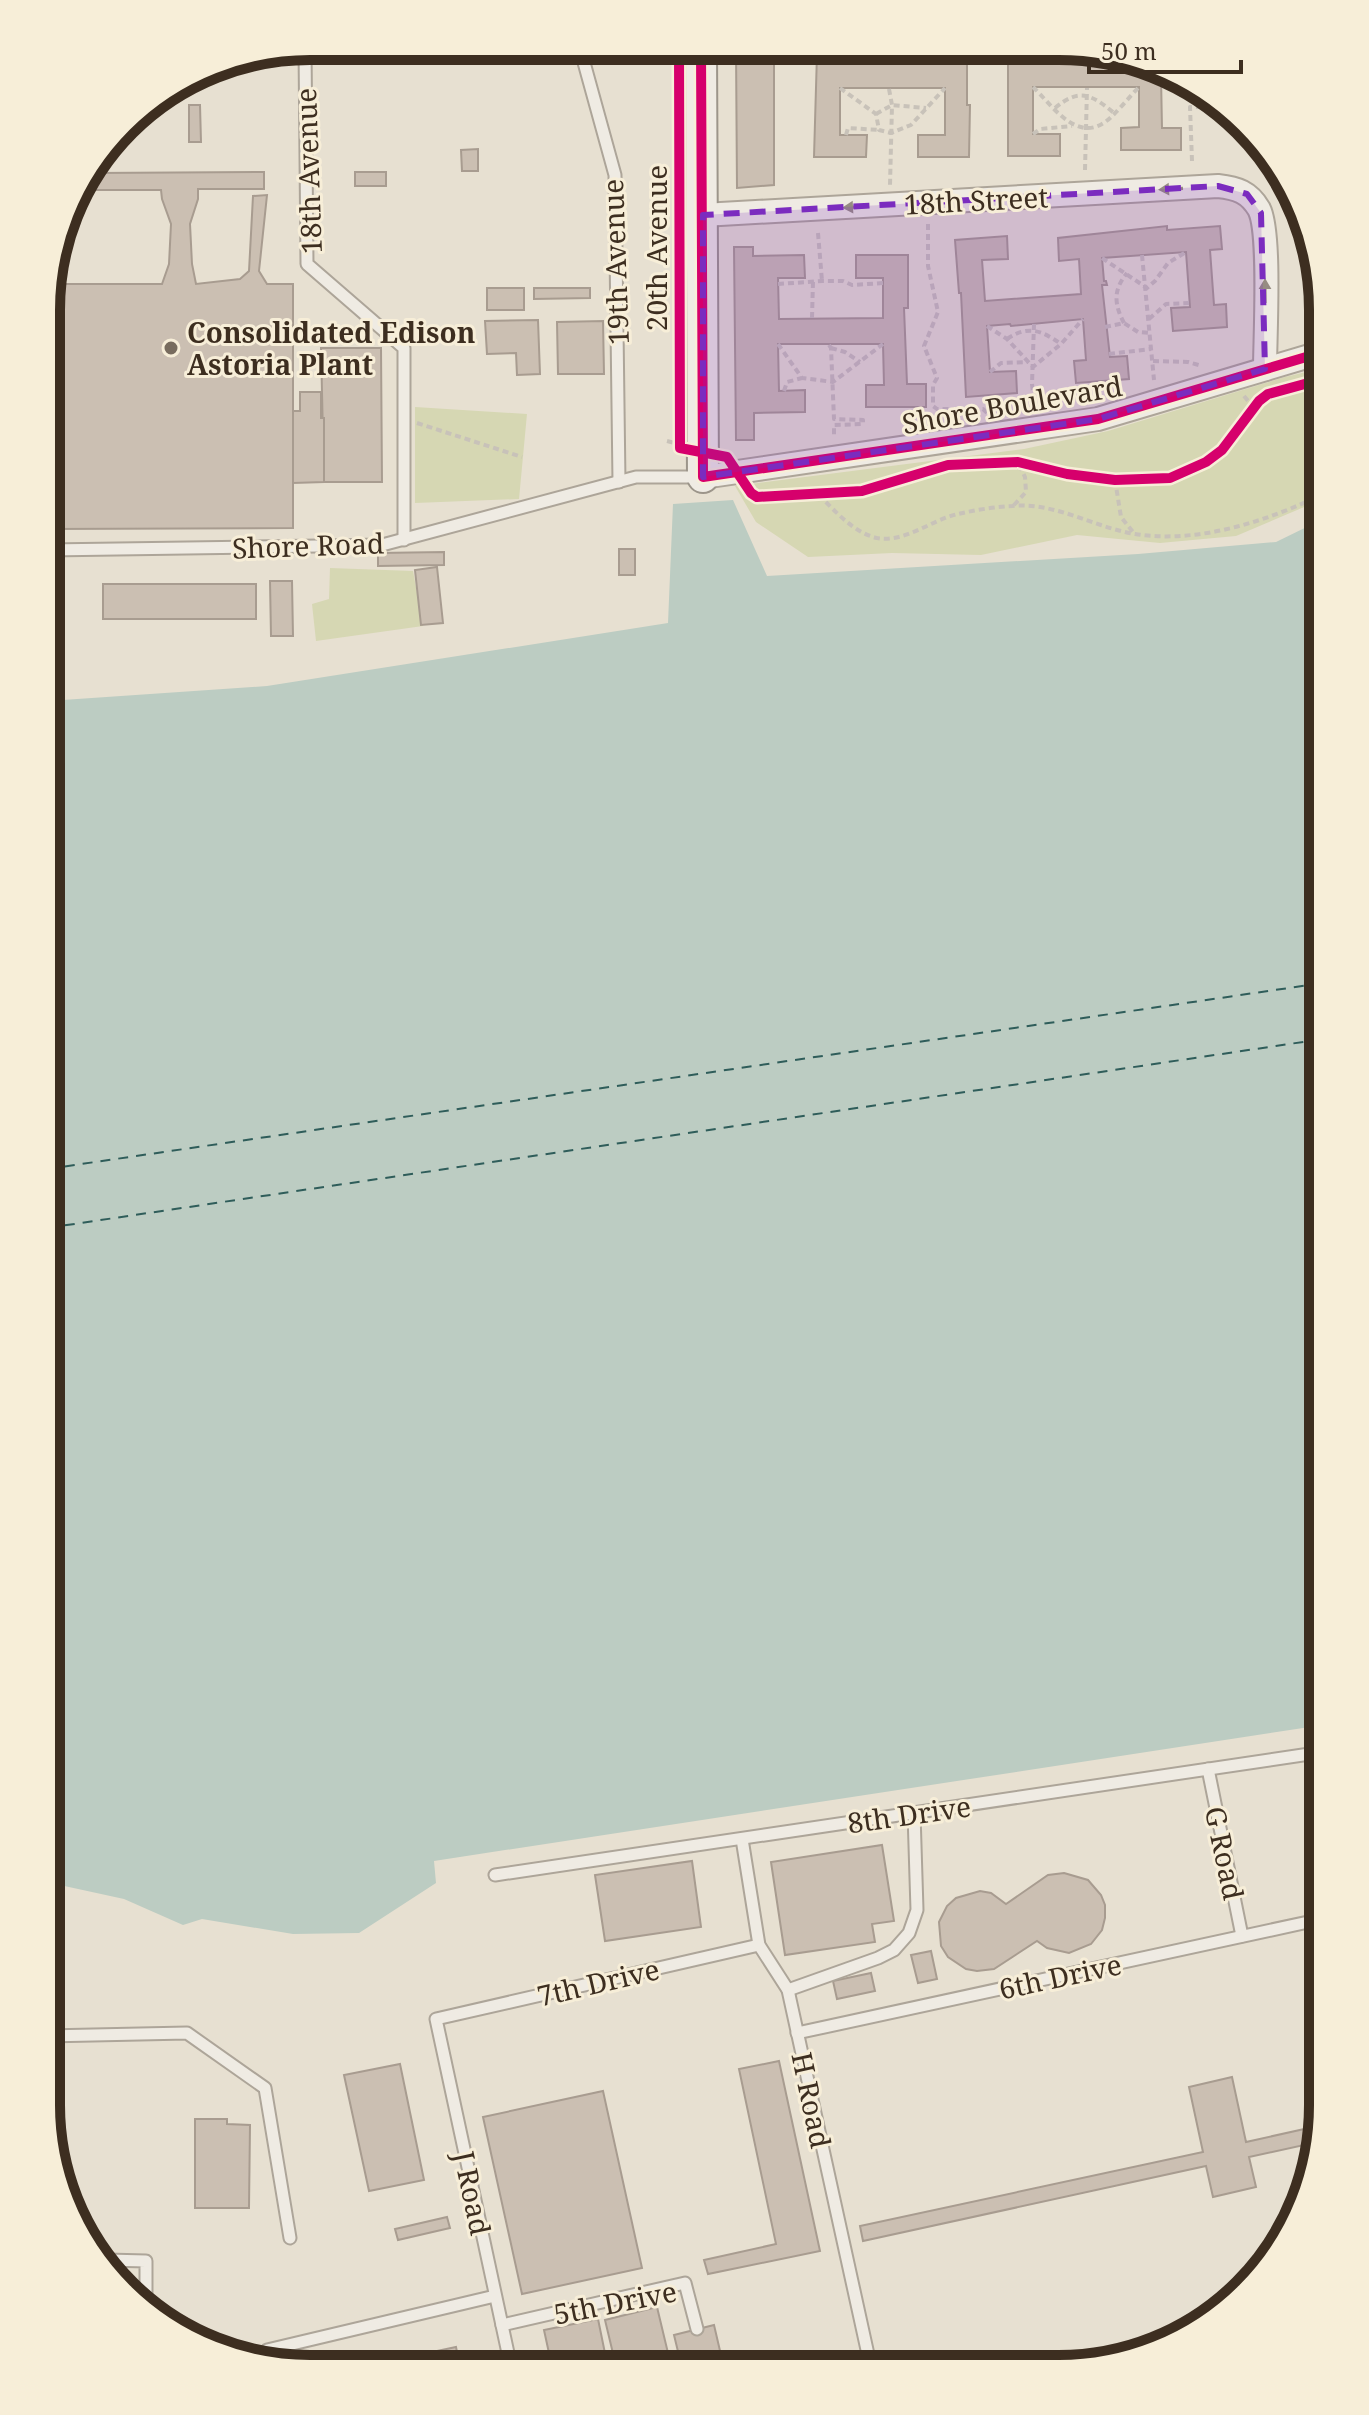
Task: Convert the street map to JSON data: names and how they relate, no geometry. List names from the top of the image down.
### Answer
{
  "streets": {
    "street": ["18th Street", "20th Avenue", "Shore Boulevard"],
    "lane": [
      "18th Avenue",
      "19th Avenue",
      "Shore Road",
      "8th Drive",
      "G Road",
      "6th Drive",
      "7th Drive",
      "H Road",
      "J Road",
      "5th Drive"
    ]
  },
  "crossings": [
    ["18th Avenue", "Shore Road"],
    ["18th Street", "20th Avenue"],
    ["18th Street", "Shore Boulevard"],
    ["20th Avenue", "Shore Boulevard"],
    ["20th Avenue", "Shore Road"],
    ["19th Avenue", "Shore Road"],
    ["Shore Boulevard", "Shore Road"],
    ["8th Drive", "G Road"],
    ["8th Drive", "H Road"],
    ["G Road", "6th Drive"],
    ["6th Drive", "H Road"],
    ["7th Drive", "H Road"],
    ["7th Drive", "J Road"],
    ["J Road", "5th Drive"]
  ],
  "one_way": ["18th Street"],
  "places": ["Consolidated Edison Astoria Plant"],
  "scale_bar": "50 m"
}
